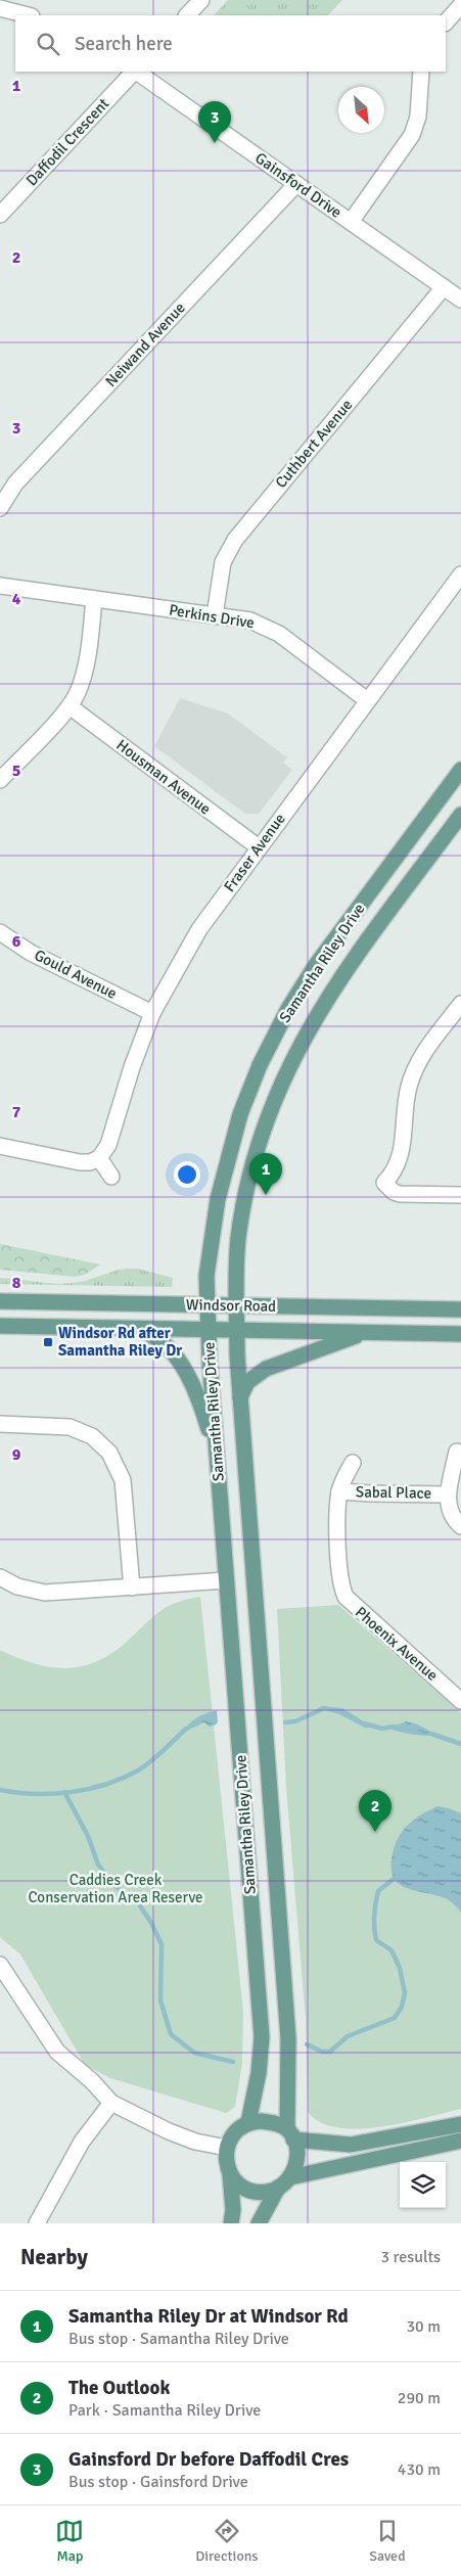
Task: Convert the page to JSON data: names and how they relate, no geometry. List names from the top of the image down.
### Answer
{
  "streets": {
    "main road": ["Samantha Riley Drive", "Windsor Road"],
    "street": [
      "Daffodil Crescent",
      "Gainsford Drive",
      "Neiwand Avenue",
      "Cuthbert Avenue",
      "Perkins Drive",
      "Housman Avenue",
      "Fraser Avenue",
      "Gould Avenue",
      "Sabal Place",
      "Phoenix Avenue"
    ]
  },
  "crossings": [
    ["Gainsford Drive", "Neiwand Avenue"],
    ["Gainsford Drive", "Cuthbert Avenue"],
    ["Cuthbert Avenue", "Perkins Drive"],
    ["Perkins Drive", "Fraser Avenue"],
    ["Housman Avenue", "Fraser Avenue"],
    ["Fraser Avenue", "Gould Avenue"],
    ["Samantha Riley Drive", "Windsor Road"],
    ["Sabal Place", "Phoenix Avenue"]
  ],
  "parks": ["Caddies Creek Conservation Area Reserve"],
  "places": {
    "transit": ["Windsor Rd after Samantha Riley Dr"]
  },
  "north": "bottom right",
  "page": {
    "search": "Search here",
    "pins": ["3", "1", "2"],
    "heading": ["Nearby", "3 results"],
    "list": [
      {
        "mark": "1",
        "name": "Samantha Riley Dr at Windsor Rd",
        "note": "Bus stop · Samantha Riley Drive",
        "value": "30 m"
      },
      {
        "mark": "2",
        "name": "The Outlook",
        "note": "Park · Samantha Riley Drive",
        "value": "290 m"
      },
      {
        "mark": "3",
        "name": "Gainsford Dr before Daffodil Cres",
        "note": "Bus stop · Gainsford Drive",
        "value": "430 m"
      }
    ],
    "nav": ["Map", "Directions", "Saved"]
  },
  "grid": {
    "rows": [
      "1",
      "2",
      "3",
      "4",
      "5",
      "6",
      "7",
      "8",
      "9"
    ]
  }
}
